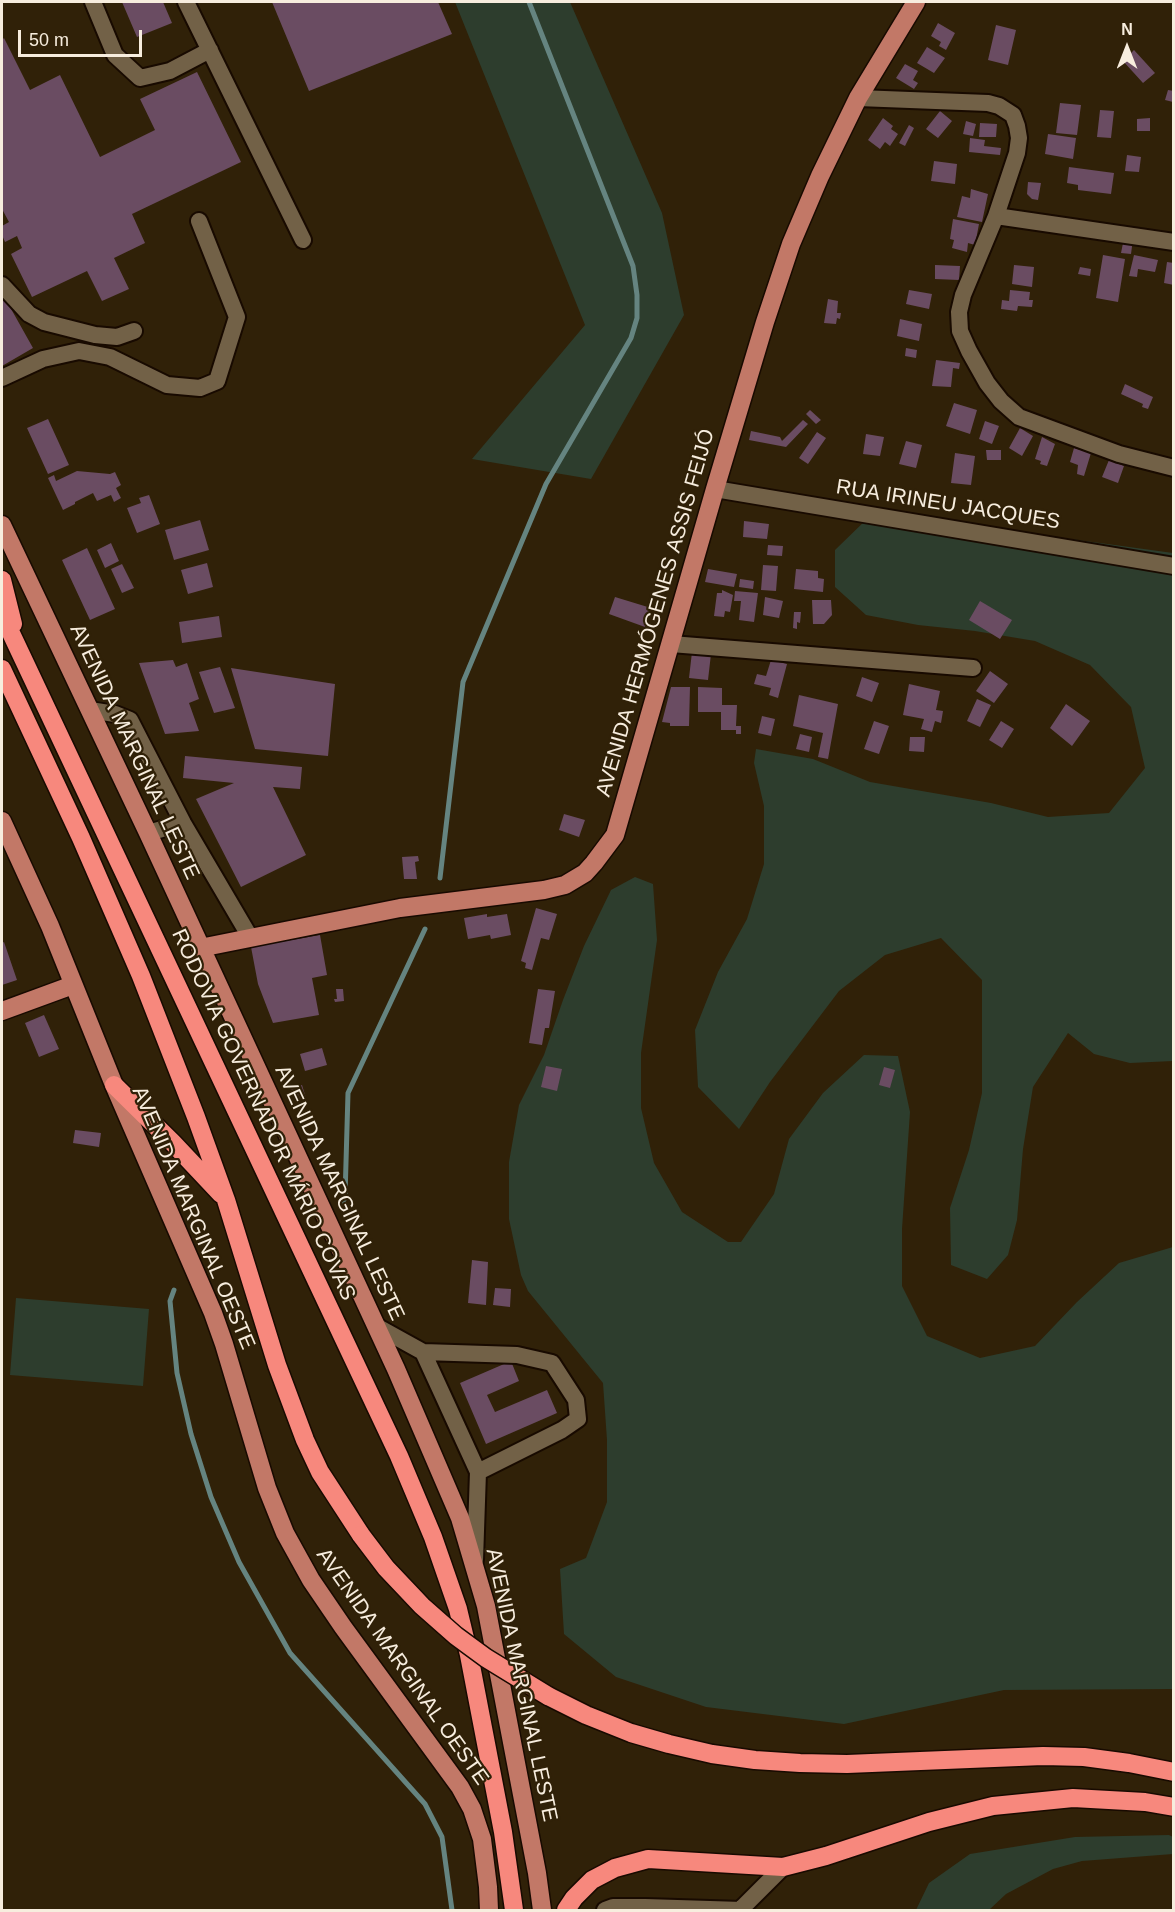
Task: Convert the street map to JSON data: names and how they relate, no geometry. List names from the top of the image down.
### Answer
{
  "streets": {
    "highway": ["RODOVIA GOVERNADOR MÁRIO COVAS"],
    "main road": ["AVENIDA HERMÓGENES ASSIS FEIJÓ", "AVENIDA MARGINAL LESTE", "AVENIDA MARGINAL OESTE"],
    "street": ["RUA IRINEU JACQUES"]
  },
  "crossings": [
    ["RUA IRINEU JACQUES", "AVENIDA HERMÓGENES ASSIS FEIJÓ"],
    ["AVENIDA HERMÓGENES ASSIS FEIJÓ", "AVENIDA MARGINAL LESTE"]
  ],
  "scale_bar": "50 m",
  "north": "top"
}
